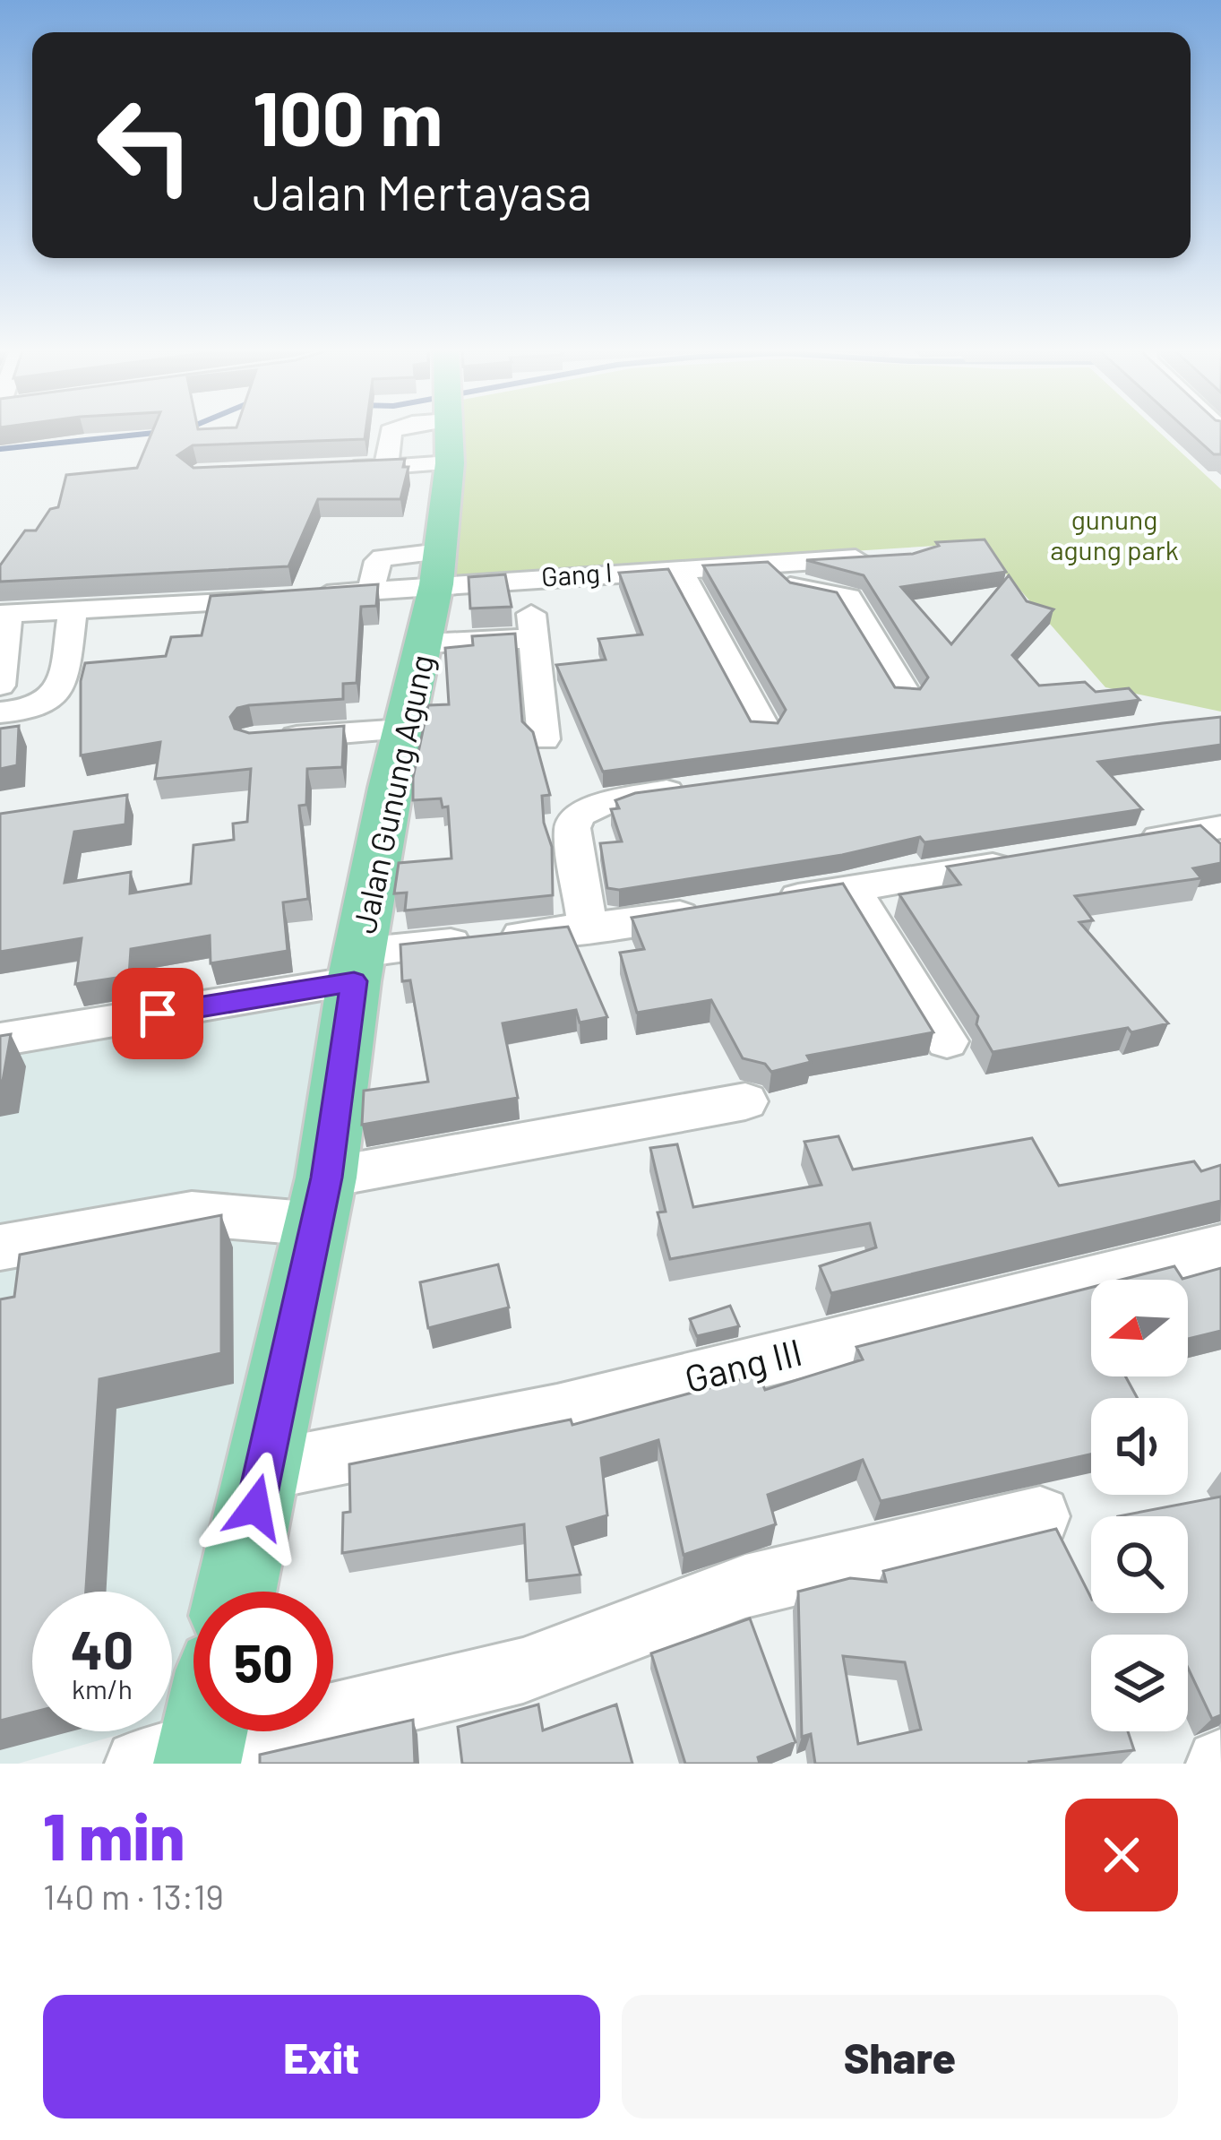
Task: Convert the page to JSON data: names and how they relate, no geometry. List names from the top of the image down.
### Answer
{
  "streets": {
    "main road": ["Jalan Gunung Agung"],
    "street": ["Gang I", "Gang III"]
  },
  "crossings": [
    ["Gang I", "Jalan Gunung Agung"],
    ["Jalan Gunung Agung", "Gang III"]
  ],
  "parks": ["gunung agung park"],
  "north": "left",
  "page": {
    "turn": ["100 m", "Jalan Mertayasa"],
    "speed": "40 km/h",
    "limit": "50",
    "heading": ["1 min", "140 m · 13:19"],
    "buttons": ["Exit", "Share"]
  }
}
